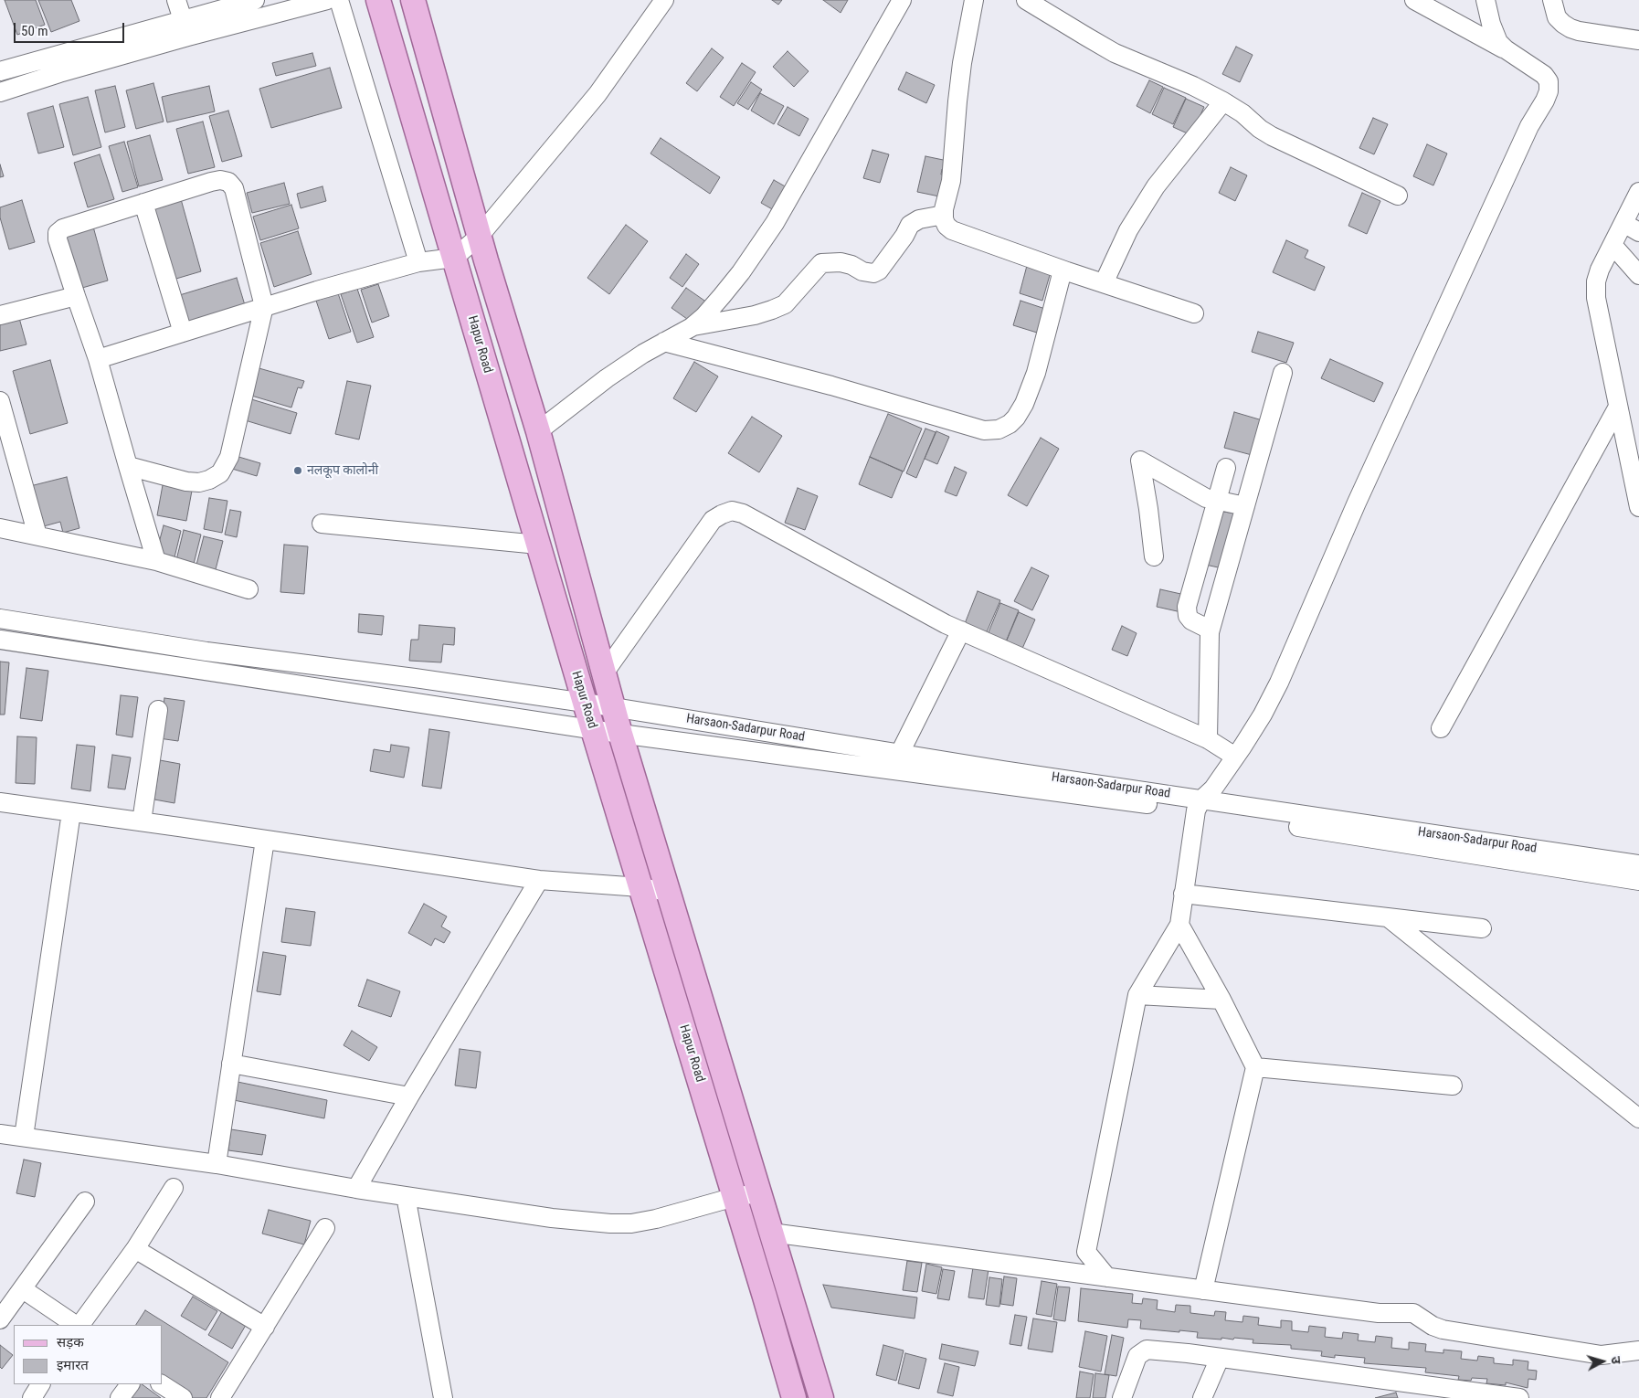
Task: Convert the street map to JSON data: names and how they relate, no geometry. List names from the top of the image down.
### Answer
{
  "streets": {
    "main road": ["Hapur Road"],
    "street": ["Harsaon-Sadarpur Road"]
  },
  "crossings": [
    ["Hapur Road", "Harsaon-Sadarpur Road"]
  ],
  "places": ["नलकूप कालोनी"],
  "legend": ["सड़क", "इमारत"],
  "scale_bar": "50 m",
  "north": "right"
}
